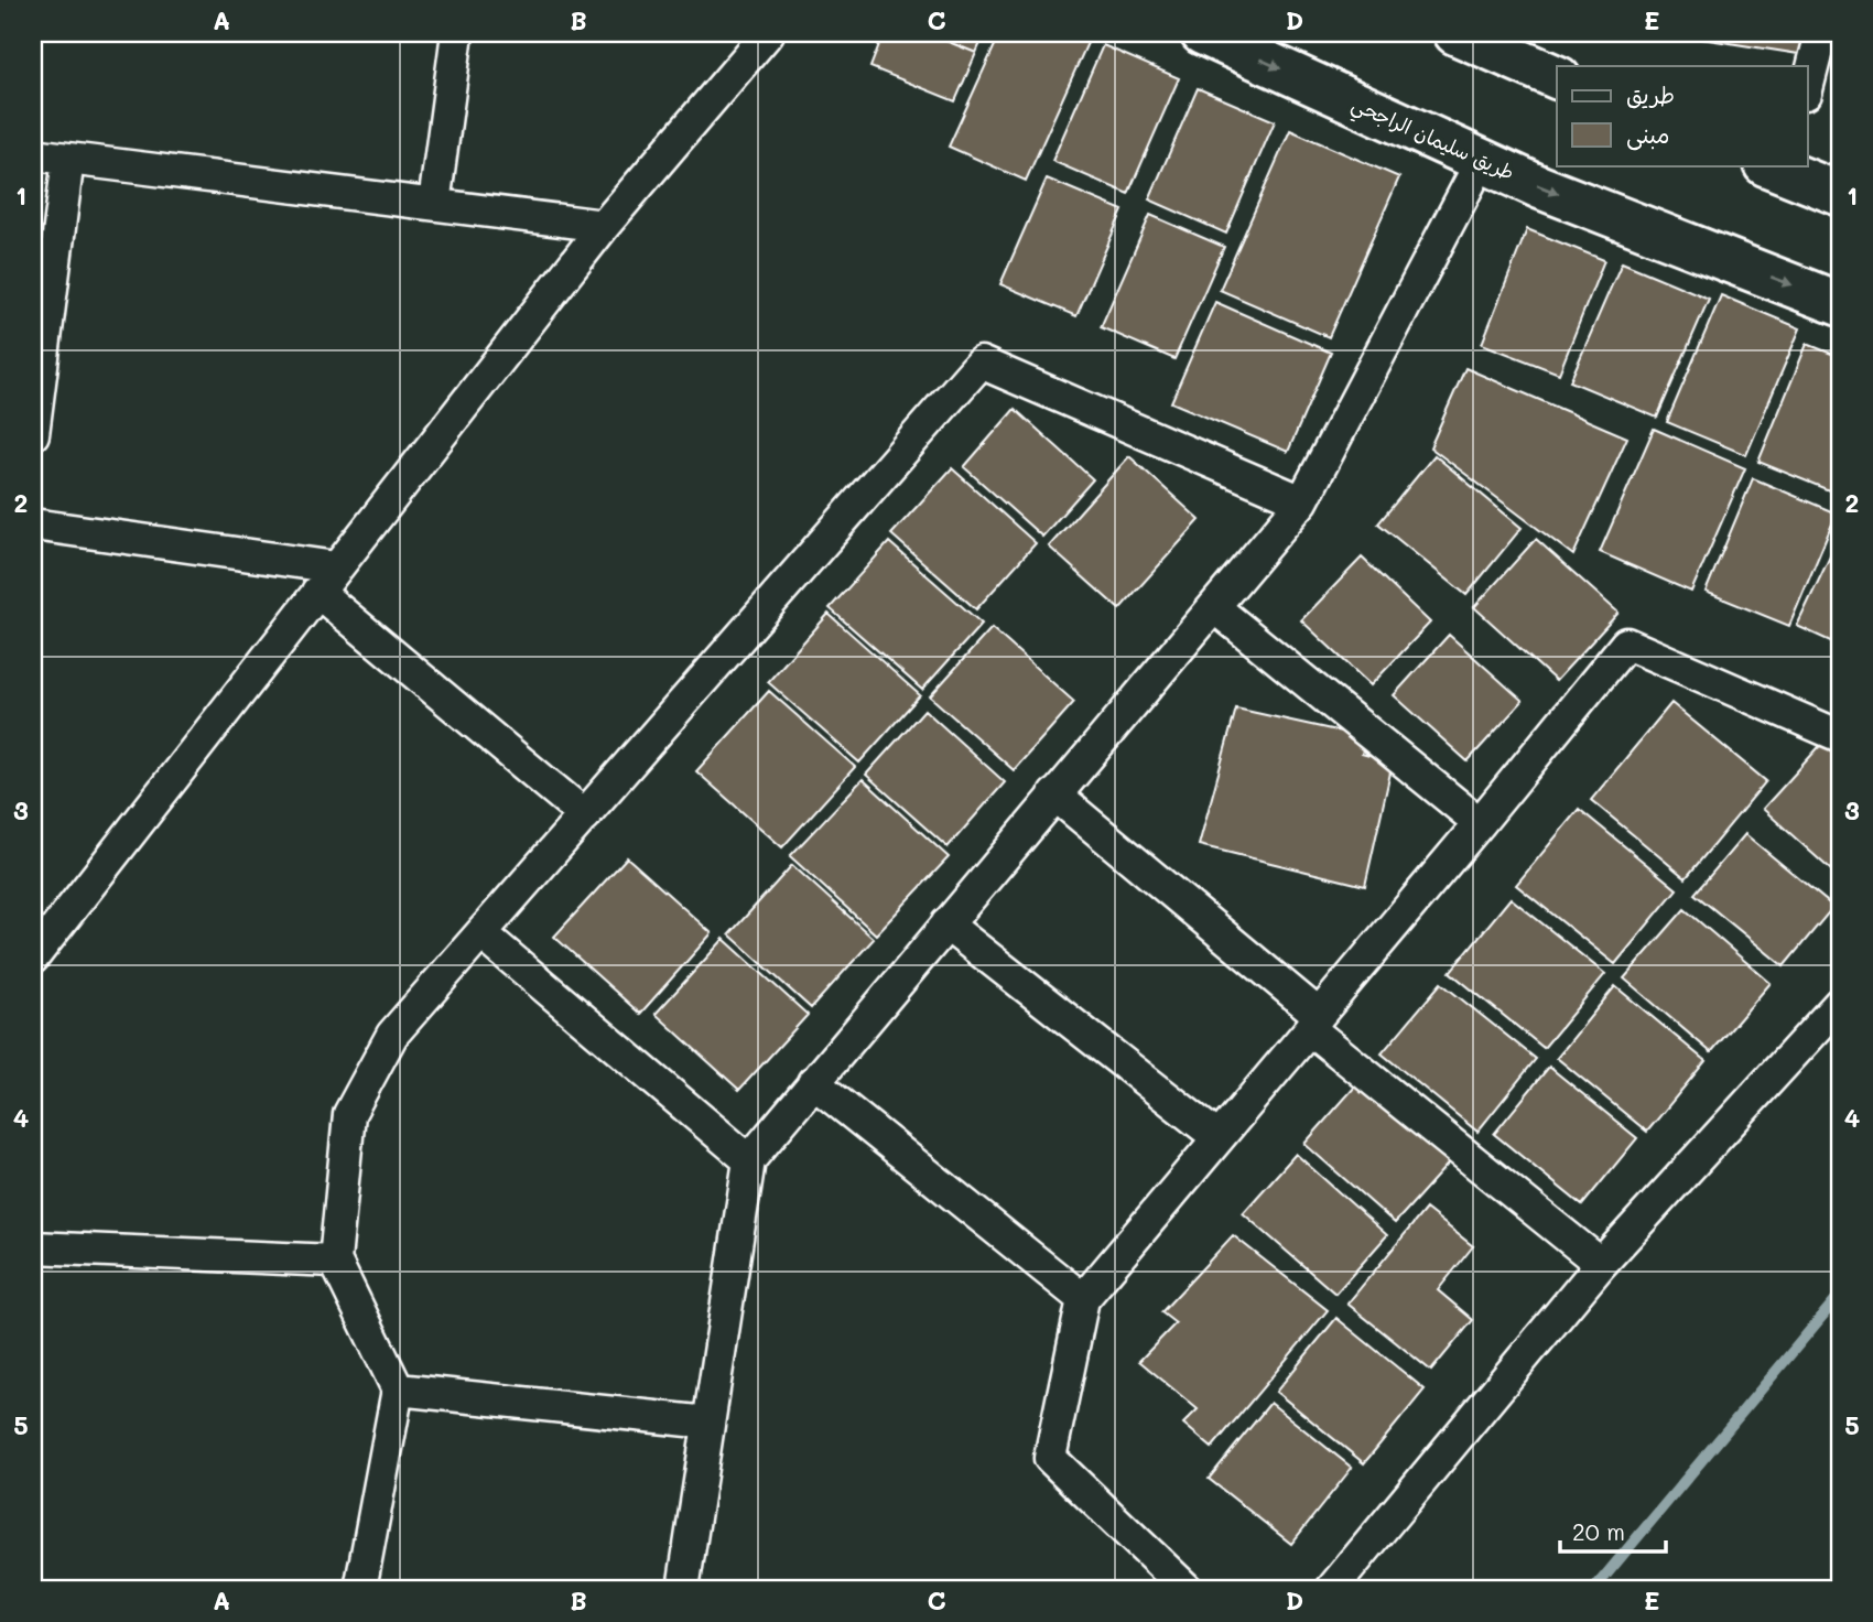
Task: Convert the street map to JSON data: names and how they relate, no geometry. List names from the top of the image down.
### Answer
{
  "streets": {
    "main road": ["طريق سليمان الراجحي"]
  },
  "one_way": ["طريق سليمان الراجحي"],
  "legend": ["طريق", "مبنى"],
  "scale_bar": "20 m",
  "grid": {
    "columns": [
      "A",
      "B",
      "C",
      "D",
      "E"
    ],
    "rows": [
      "1",
      "2",
      "3",
      "4",
      "5"
    ]
  }
}
